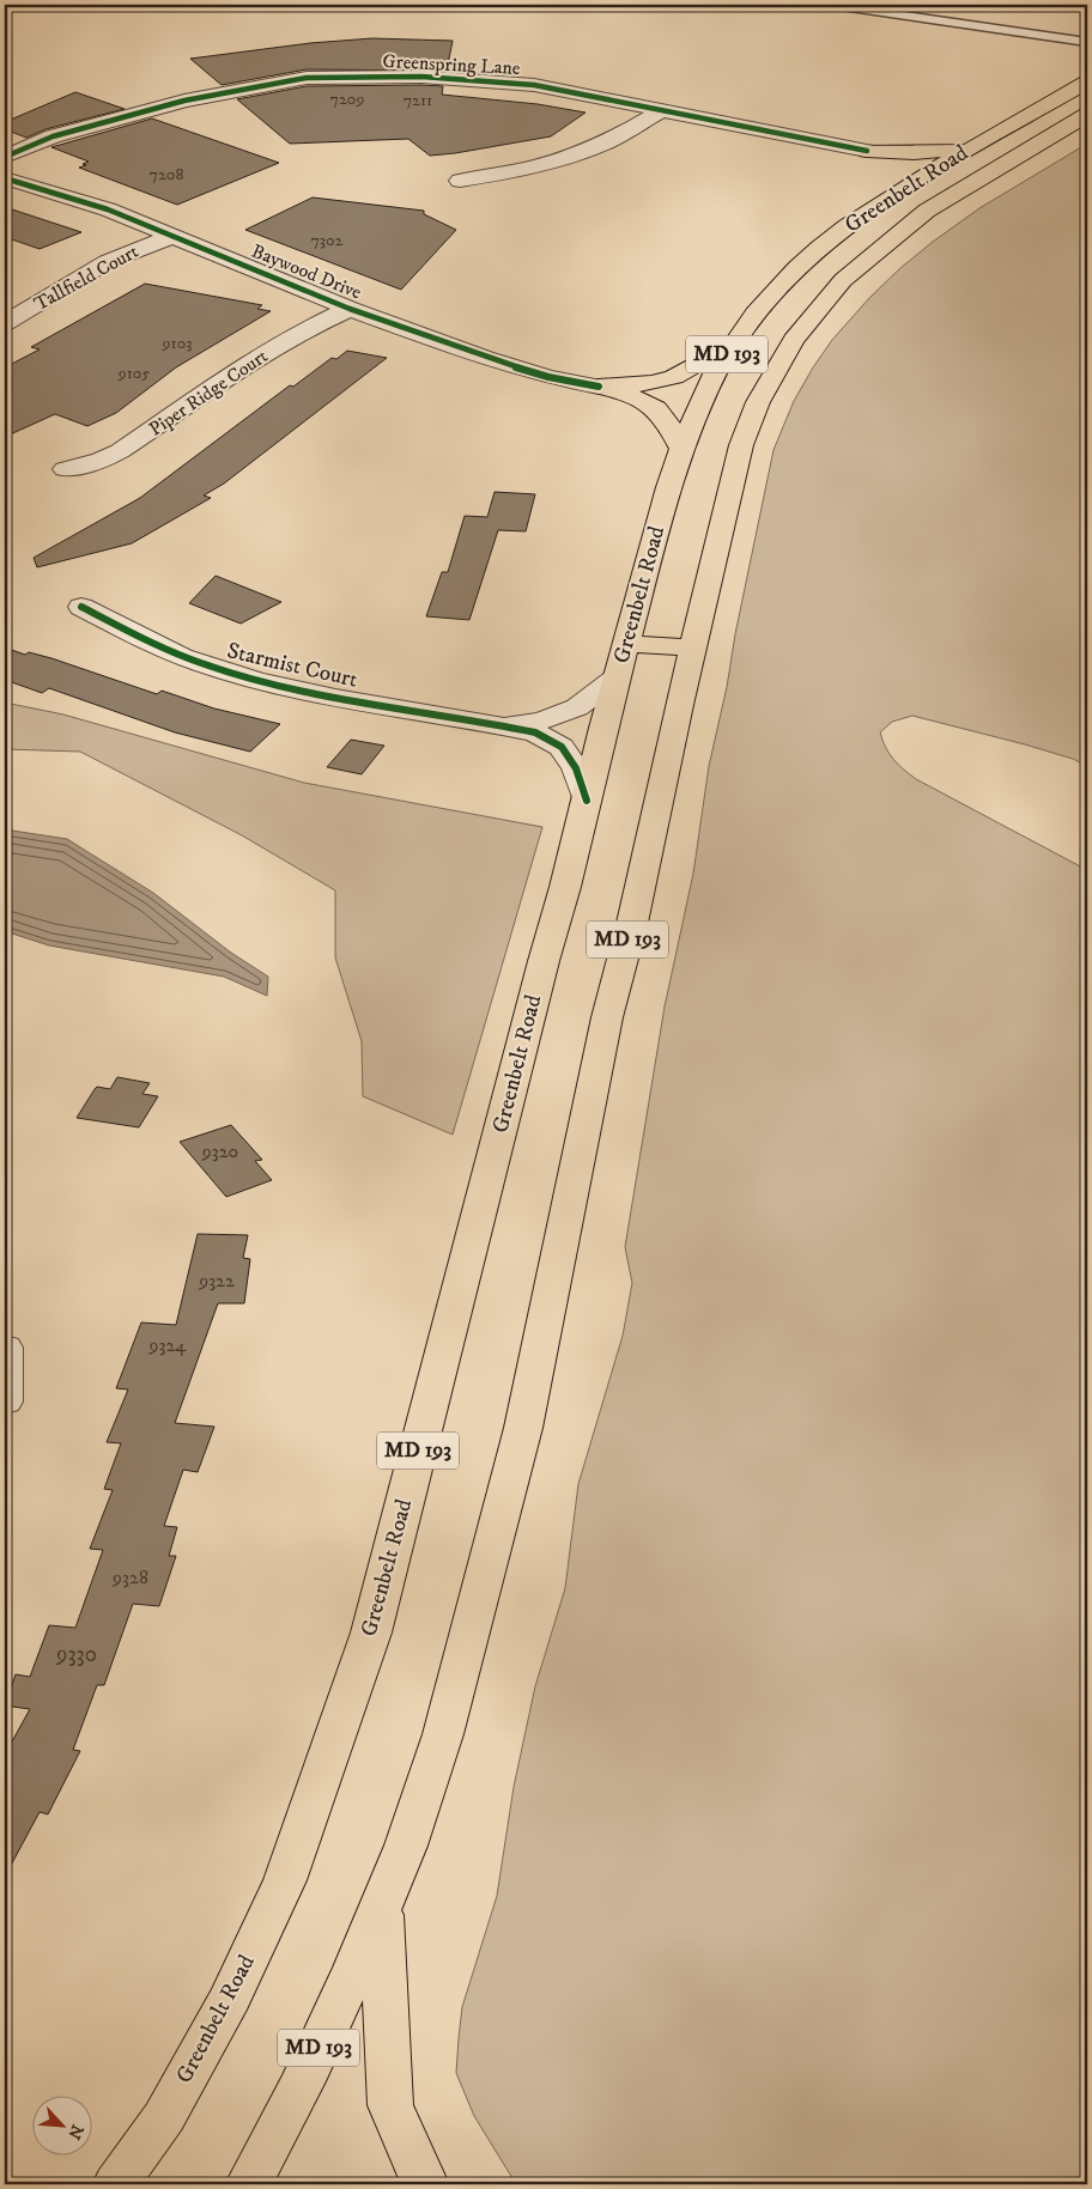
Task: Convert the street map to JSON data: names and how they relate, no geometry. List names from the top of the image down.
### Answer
{
  "streets": {
    "main road": ["Greenbelt Road", "MD 193"],
    "street": [
      "Greenspring Lane",
      "Baywood Drive",
      "Tallfield Court",
      "Piper Ridge Court",
      "Starmist Court"
    ]
  },
  "crossings": [
    ["Greenbelt Road", "Starmist Court"],
    ["Baywood Drive", "Tallfield Court"],
    ["Baywood Drive", "Piper Ridge Court"]
  ],
  "house_numbers": [
    "7209",
    "7211",
    "7208",
    "7302",
    "9103",
    "9105",
    "9320",
    "9322",
    "9324",
    "9328",
    "9330"
  ],
  "north": "bottom right"
}
